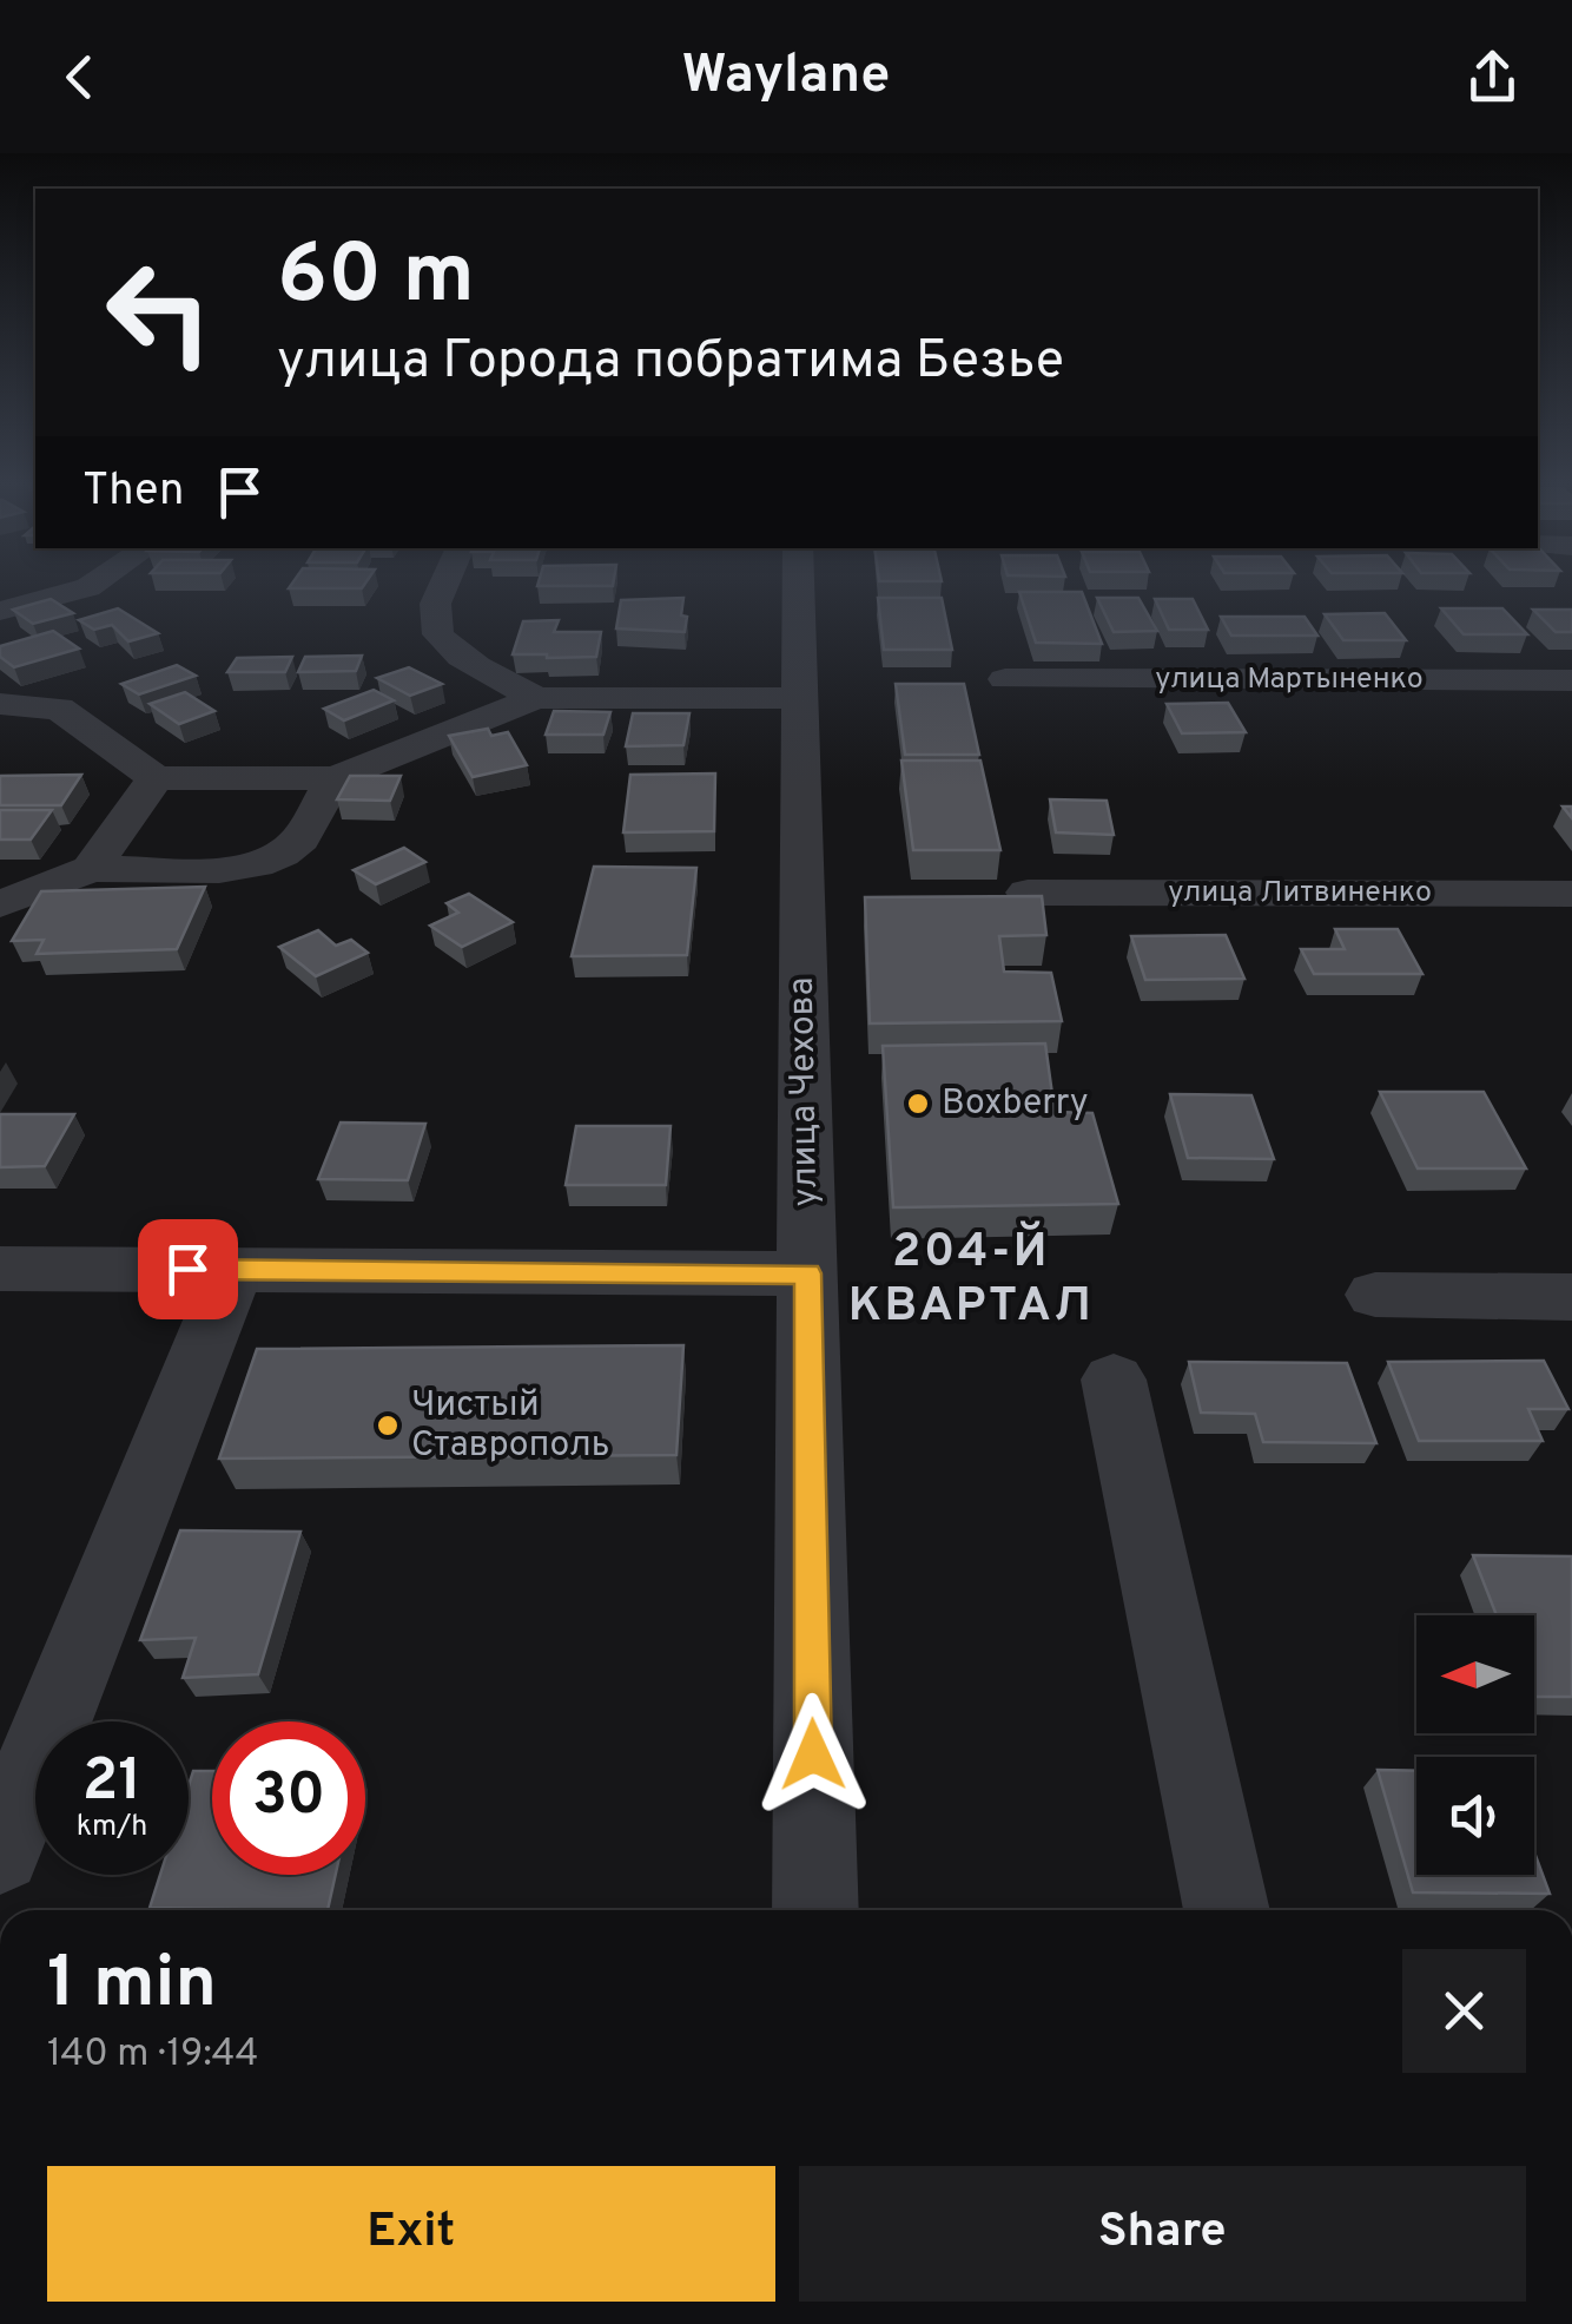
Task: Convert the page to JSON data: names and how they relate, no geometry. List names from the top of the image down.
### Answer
{
  "streets": {
    "street": ["улица Мартыненко", "улица Литвиненко", "улица Чехова"]
  },
  "districts": ["204-Й КВАРТАЛ"],
  "places": ["Boxberry", "Чистый Ставрополь"],
  "north": "left",
  "page": {
    "header": "Waylane",
    "turn": ["60 m", "улица Города побратима Безье"],
    "then": "Then",
    "speed": "21 km/h",
    "limit": "30",
    "heading": ["1 min", "140 m · 19:44"],
    "buttons": ["Exit", "Share"]
  }
}
